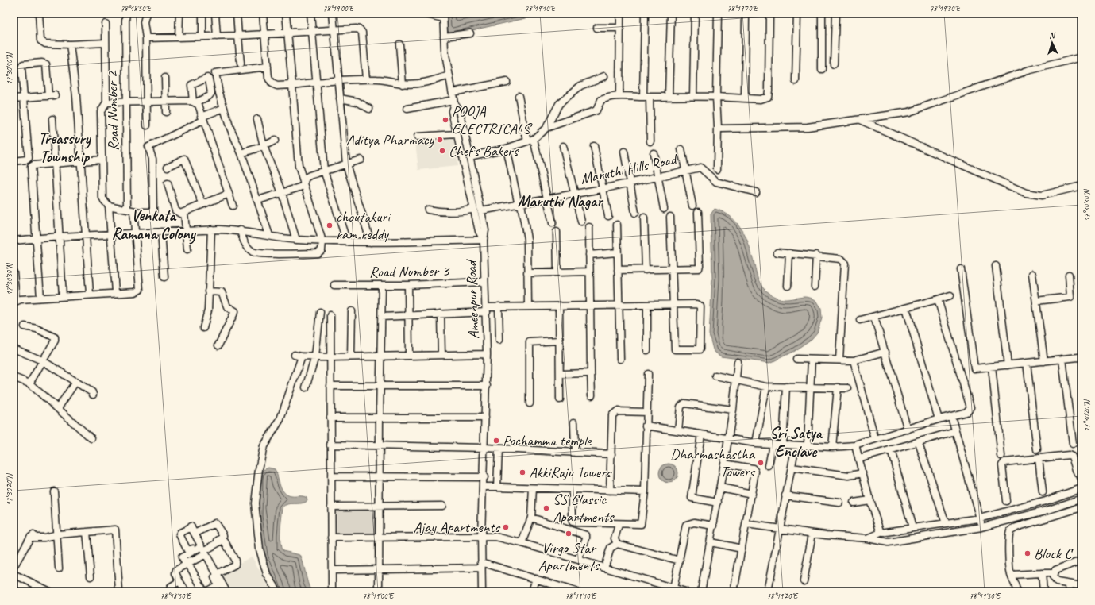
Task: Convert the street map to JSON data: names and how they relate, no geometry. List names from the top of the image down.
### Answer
{
  "streets": {
    "street": [
      "Road Number 2",
      "Maruthi Hills Road",
      "Road Number 3",
      "Ameenpur Road"
    ]
  },
  "crossings": [
    ["Road Number 3", "Ameenpur Road"]
  ],
  "districts": [
    "Treassury Township",
    "Maruthi Nagar",
    "Venkata Ramana Colony",
    "Sri Satya Enclave"
  ],
  "places": [
    "POOJA ELECTRICALS",
    "Aditya Pharmacy",
    "Chef's Bakers",
    "choutakuri ram reddy",
    "Pochamma temple",
    "Dharmashastha Towers",
    "AkkiRaju Towers",
    "SS Classic Apartments",
    "Ajay Apartments",
    "Virgo Star Apartments",
    "Block C"
  ],
  "north": "top",
  "coordinates": [
    "78°18'50\"E",
    "78°19'00\"E",
    "78°19'10\"E",
    "78°19'20\"E",
    "78°19'30\"E",
    "17°30'40\"N",
    "17°30'30\"N",
    "17°30'20\"N"
  ]
}
